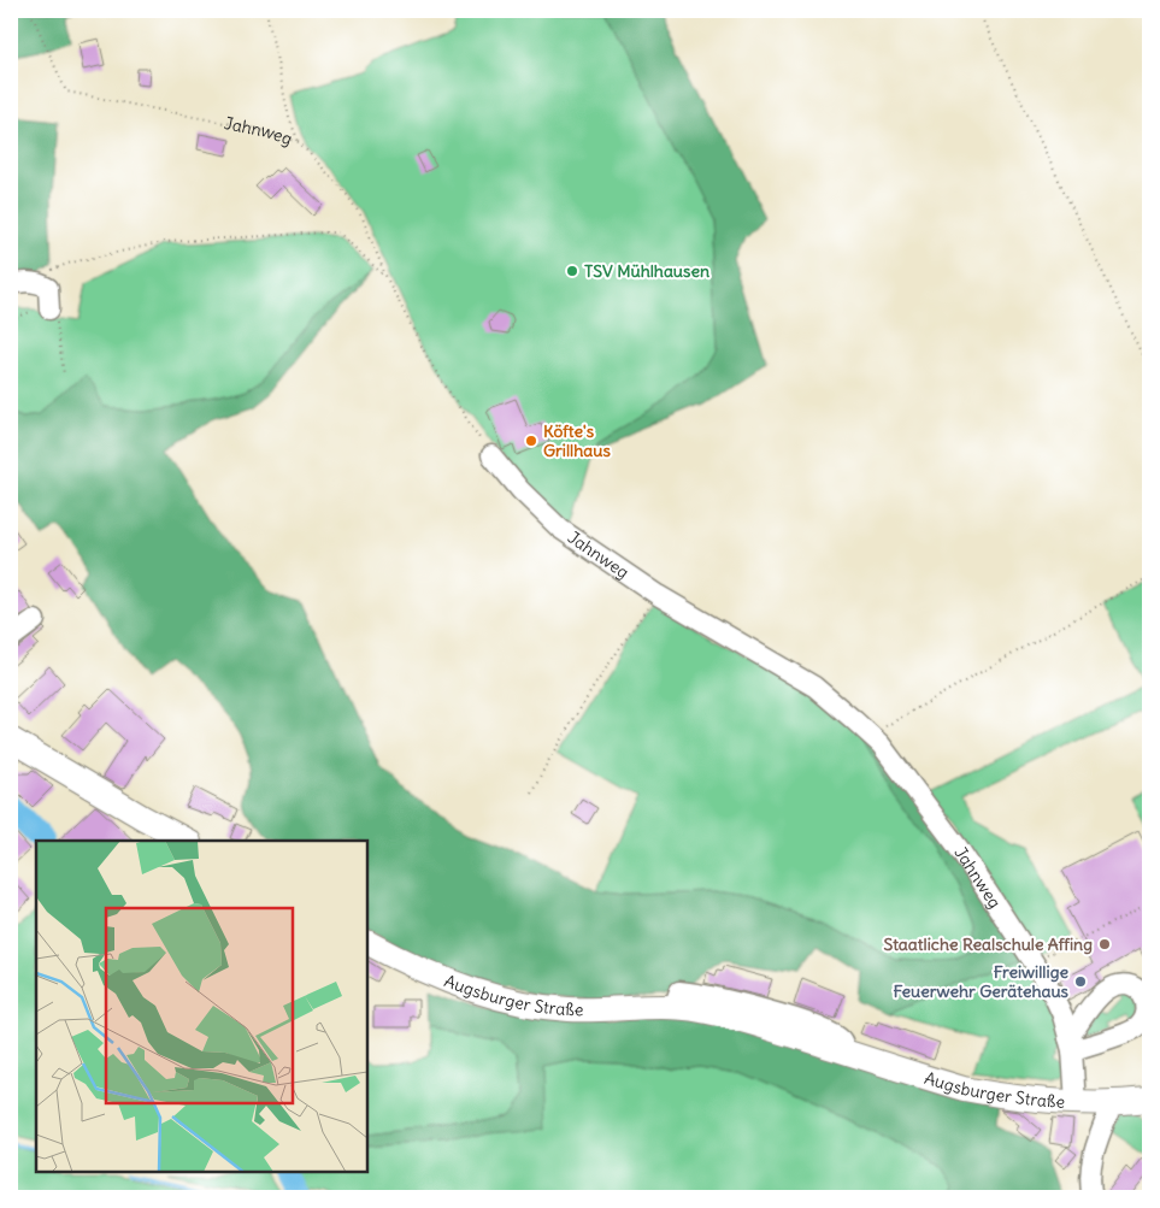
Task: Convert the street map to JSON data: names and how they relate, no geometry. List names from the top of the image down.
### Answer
{
  "streets": {
    "main road": ["Augsburger Straße"],
    "street": ["Jahnweg"]
  },
  "crossings": [
    ["Jahnweg", "Augsburger Straße"]
  ],
  "places": [
    "TSV Mühlhausen",
    "Köfte's Grillhaus",
    "Staatliche Realschule Affing",
    "Freiwillige Feuerwehr Gerätehaus"
  ]
}
